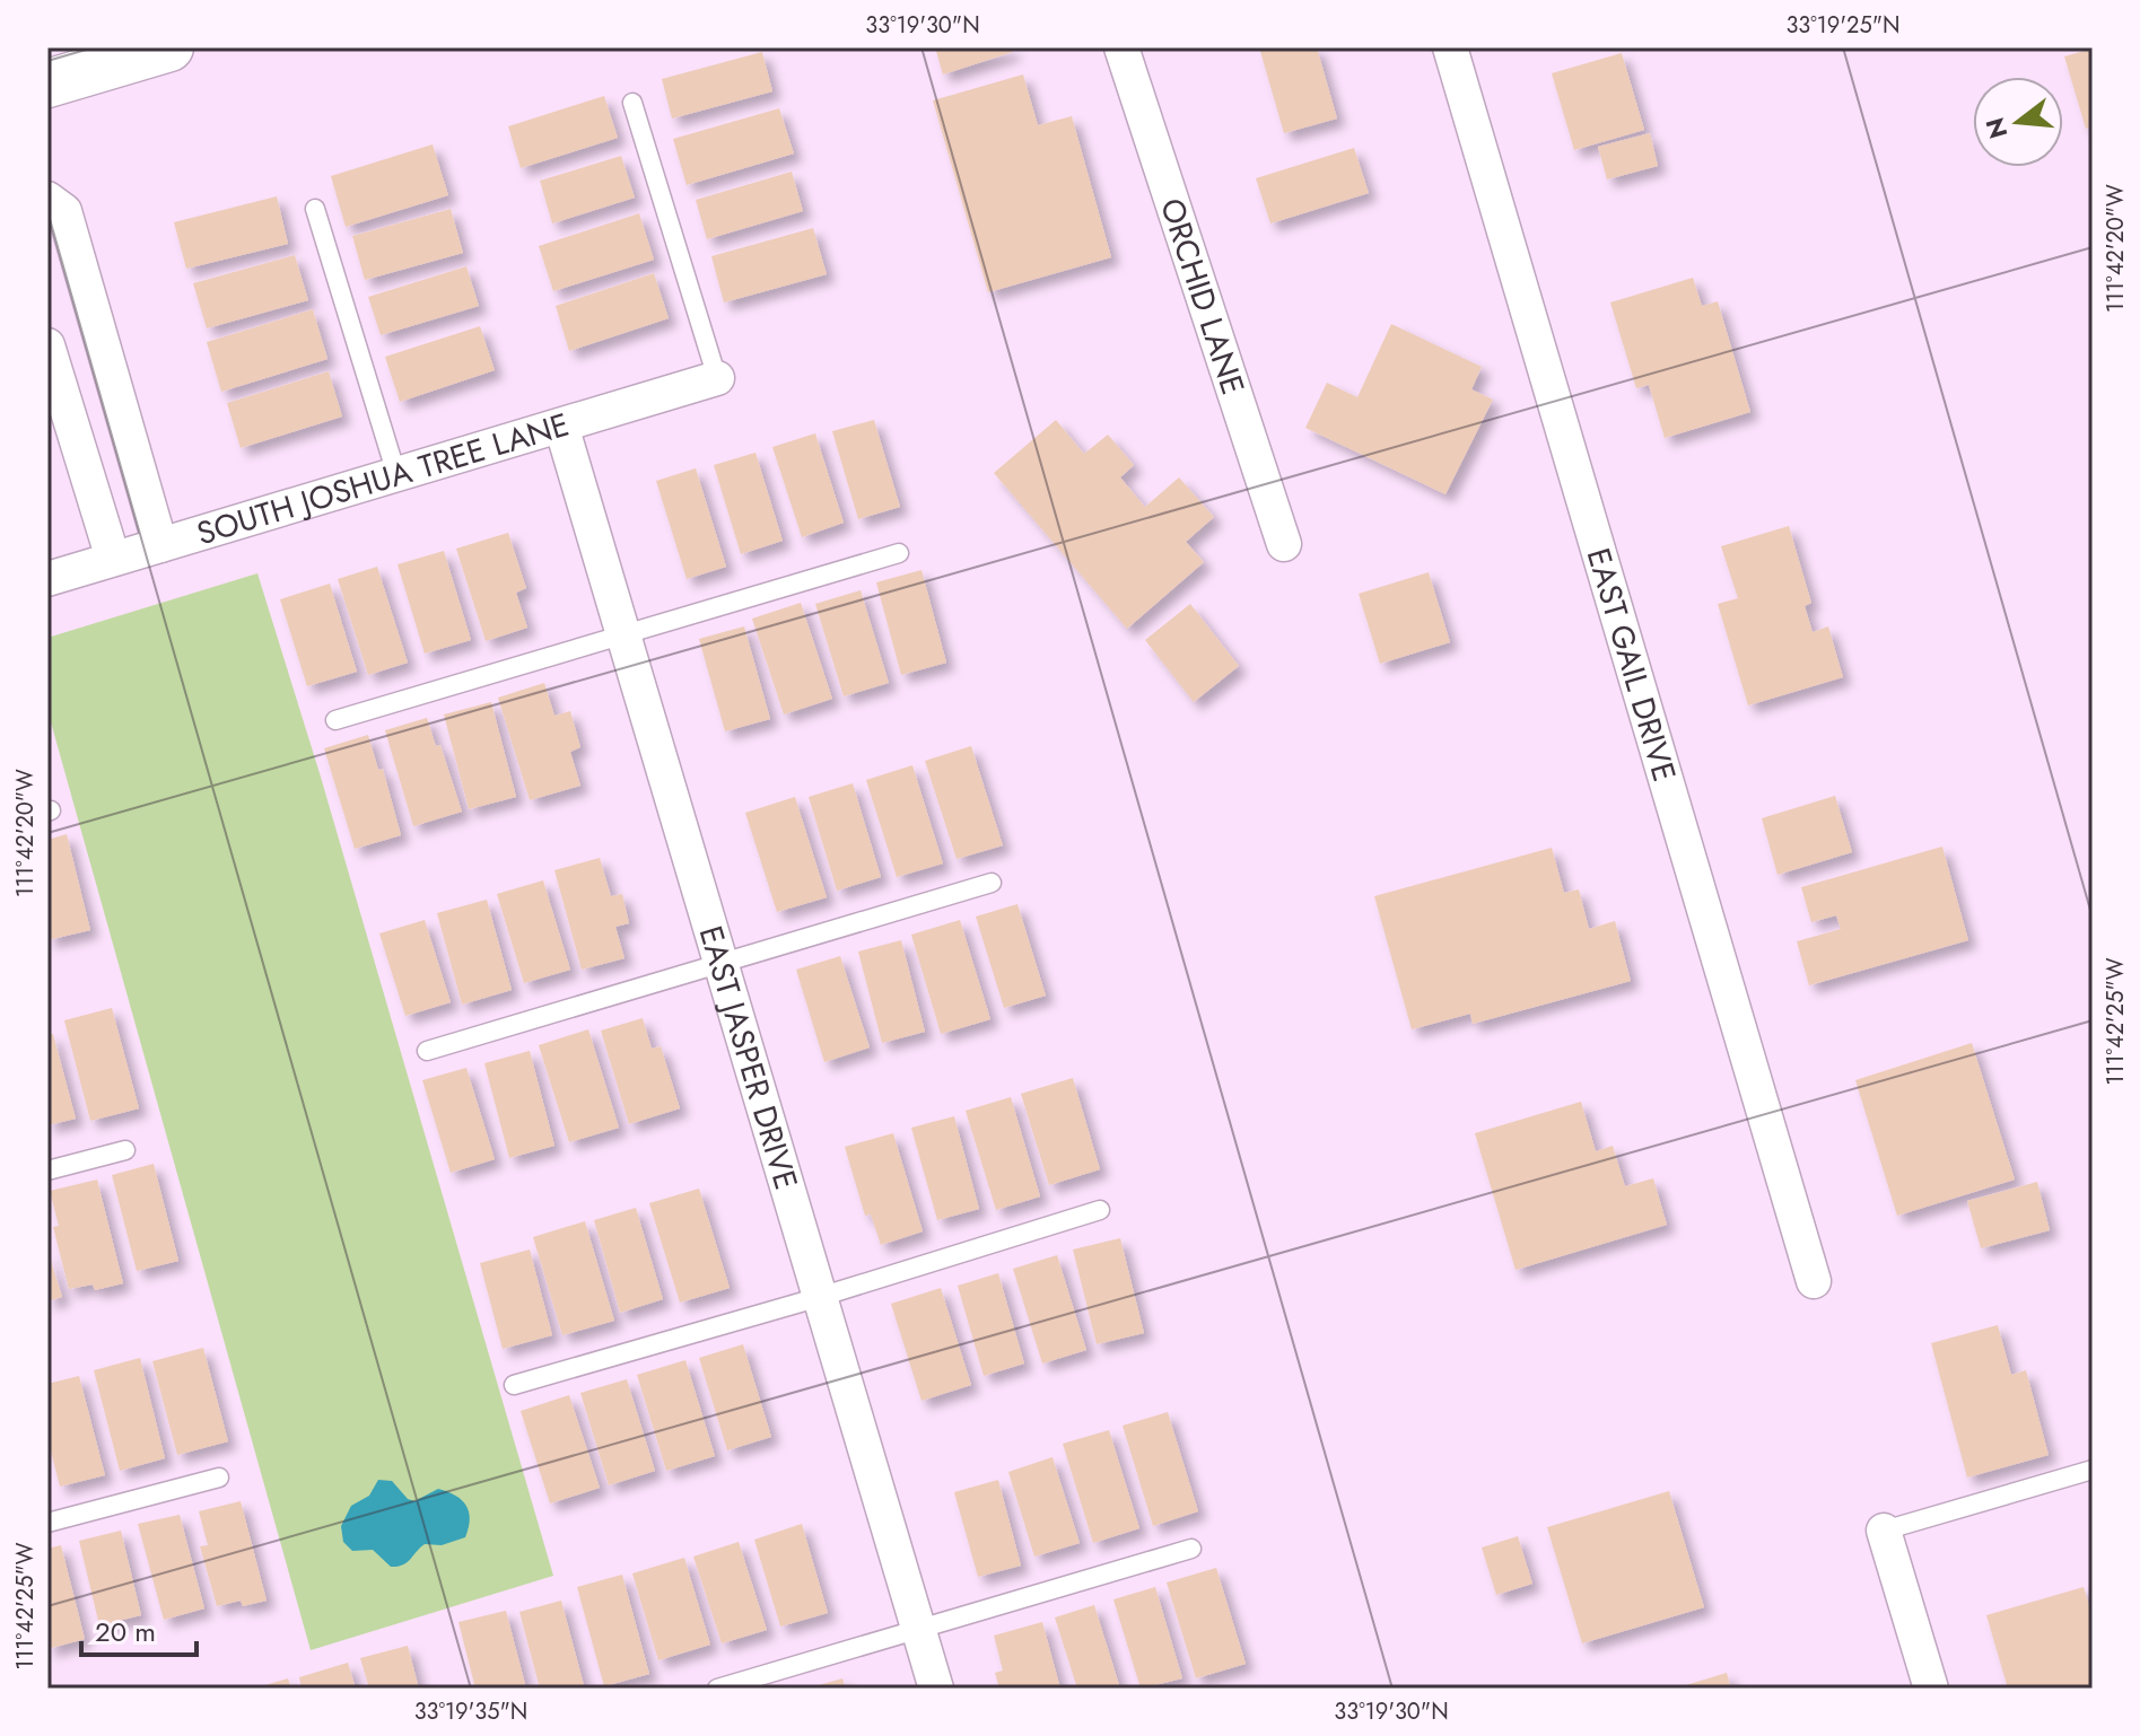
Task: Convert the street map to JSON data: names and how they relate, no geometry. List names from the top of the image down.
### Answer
{
  "streets": {
    "street": [
      "ORCHID LANE",
      "SOUTH JOSHUA TREE LANE",
      "EAST GAIL DRIVE",
      "EAST JASPER DRIVE"
    ]
  },
  "crossings": [
    ["SOUTH JOSHUA TREE LANE", "EAST JASPER DRIVE"]
  ],
  "scale_bar": "20 m",
  "north": "left",
  "coordinates": [
    "33°19'30\"N",
    "33°19'25\"N",
    "111°42'20\"W",
    "111°42'25\"W",
    "33°19'35\"N"
  ]
}
